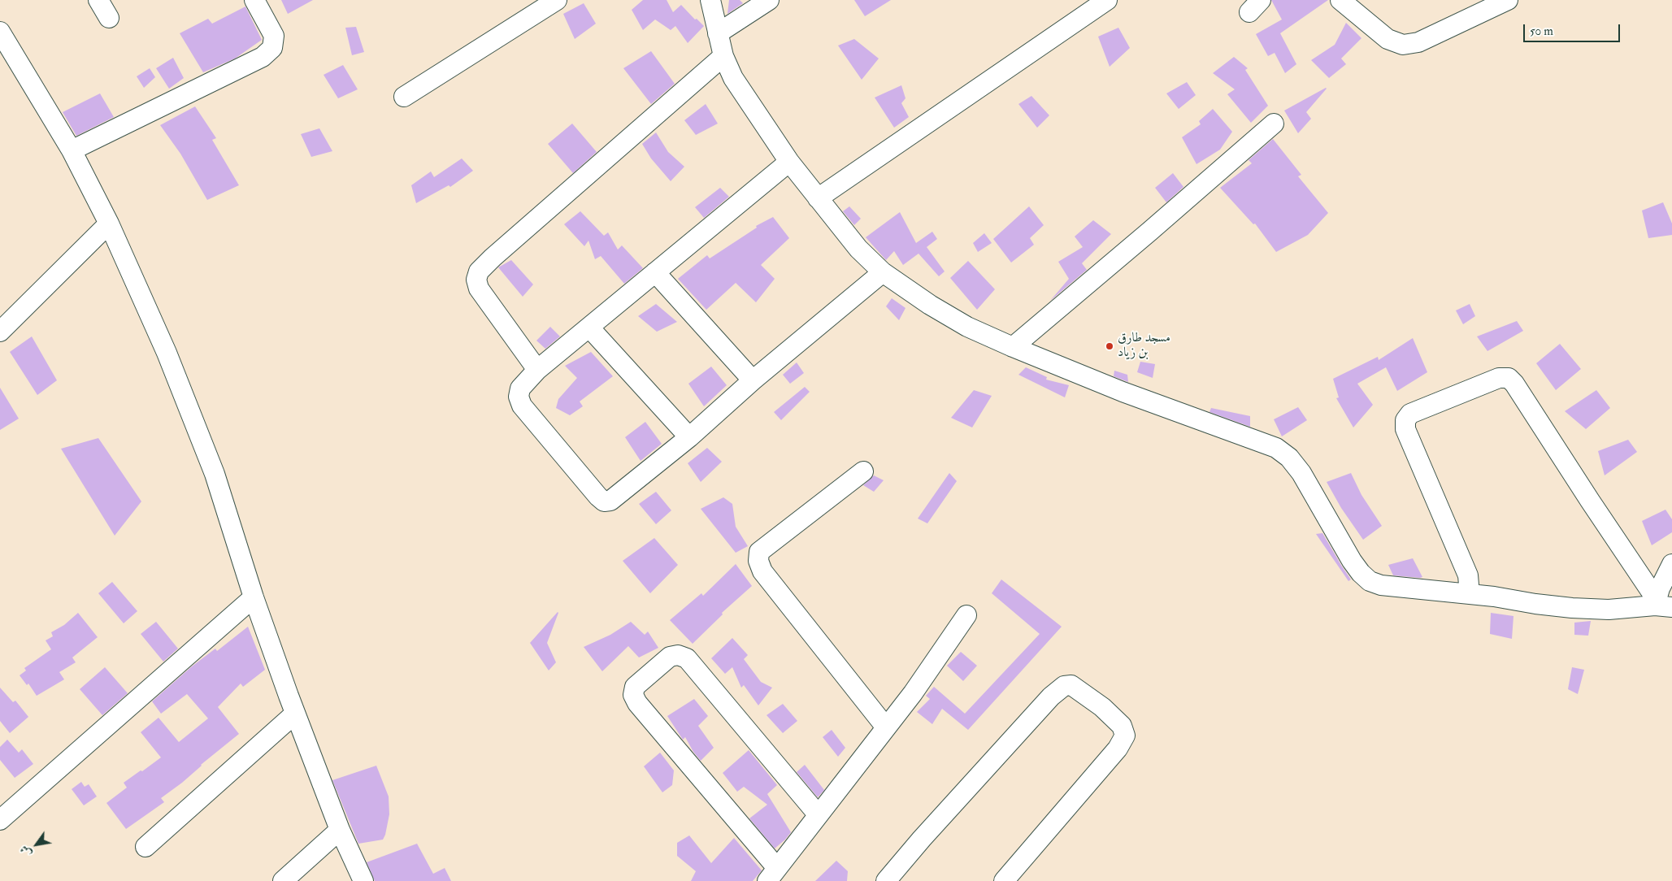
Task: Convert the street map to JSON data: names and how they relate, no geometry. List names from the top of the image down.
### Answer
{
  "places": ["مسجد طارق بن زياد"],
  "scale_bar": "50 m",
  "north": "bottom left"
}
